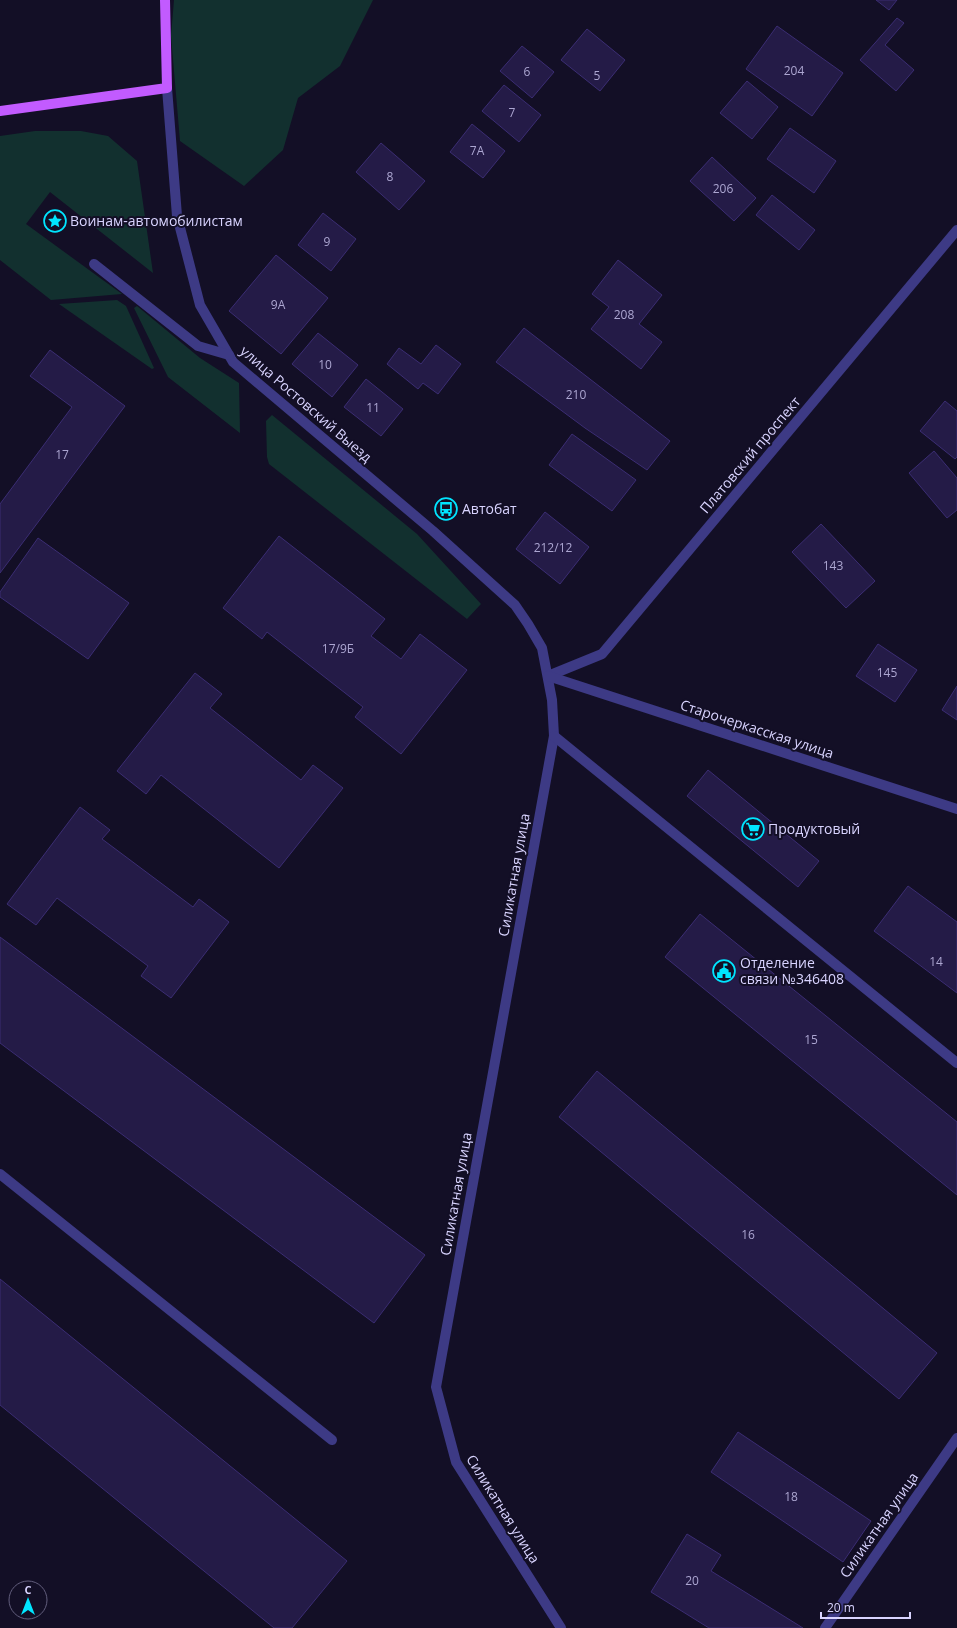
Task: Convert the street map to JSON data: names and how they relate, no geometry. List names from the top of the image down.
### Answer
{
  "streets": {
    "main road": ["улица Ростовский Выезд"],
    "street": ["Платовский проспект", "Старочеркасская улица", "Силикатная улица"]
  },
  "crossings": [
    ["улица Ростовский Выезд", "Платовский проспект"],
    ["улица Ростовский Выезд", "Старочеркасская улица"],
    ["улица Ростовский Выезд", "Силикатная улица"],
    ["Платовский проспект", "Старочеркасская улица"],
    ["Платовский проспект", "Силикатная улица"],
    ["Старочеркасская улица", "Силикатная улица"]
  ],
  "places": {
    "place": ["Воинам-автомобилистам"],
    "bus stop": ["Автобат"],
    "supermarket": ["Продуктовый"],
    "public building": ["Отделение связи №346408"]
  },
  "house_numbers": [
    "204",
    "6",
    "5",
    "7",
    "7А",
    "8",
    "206",
    "9",
    "9А",
    "208",
    "10",
    "210",
    "11",
    "17",
    "212/12",
    "143",
    "17/9Б",
    "145",
    "14",
    "15",
    "16",
    "18",
    "20"
  ],
  "scale_bar": "20 m",
  "north": "top"
}
